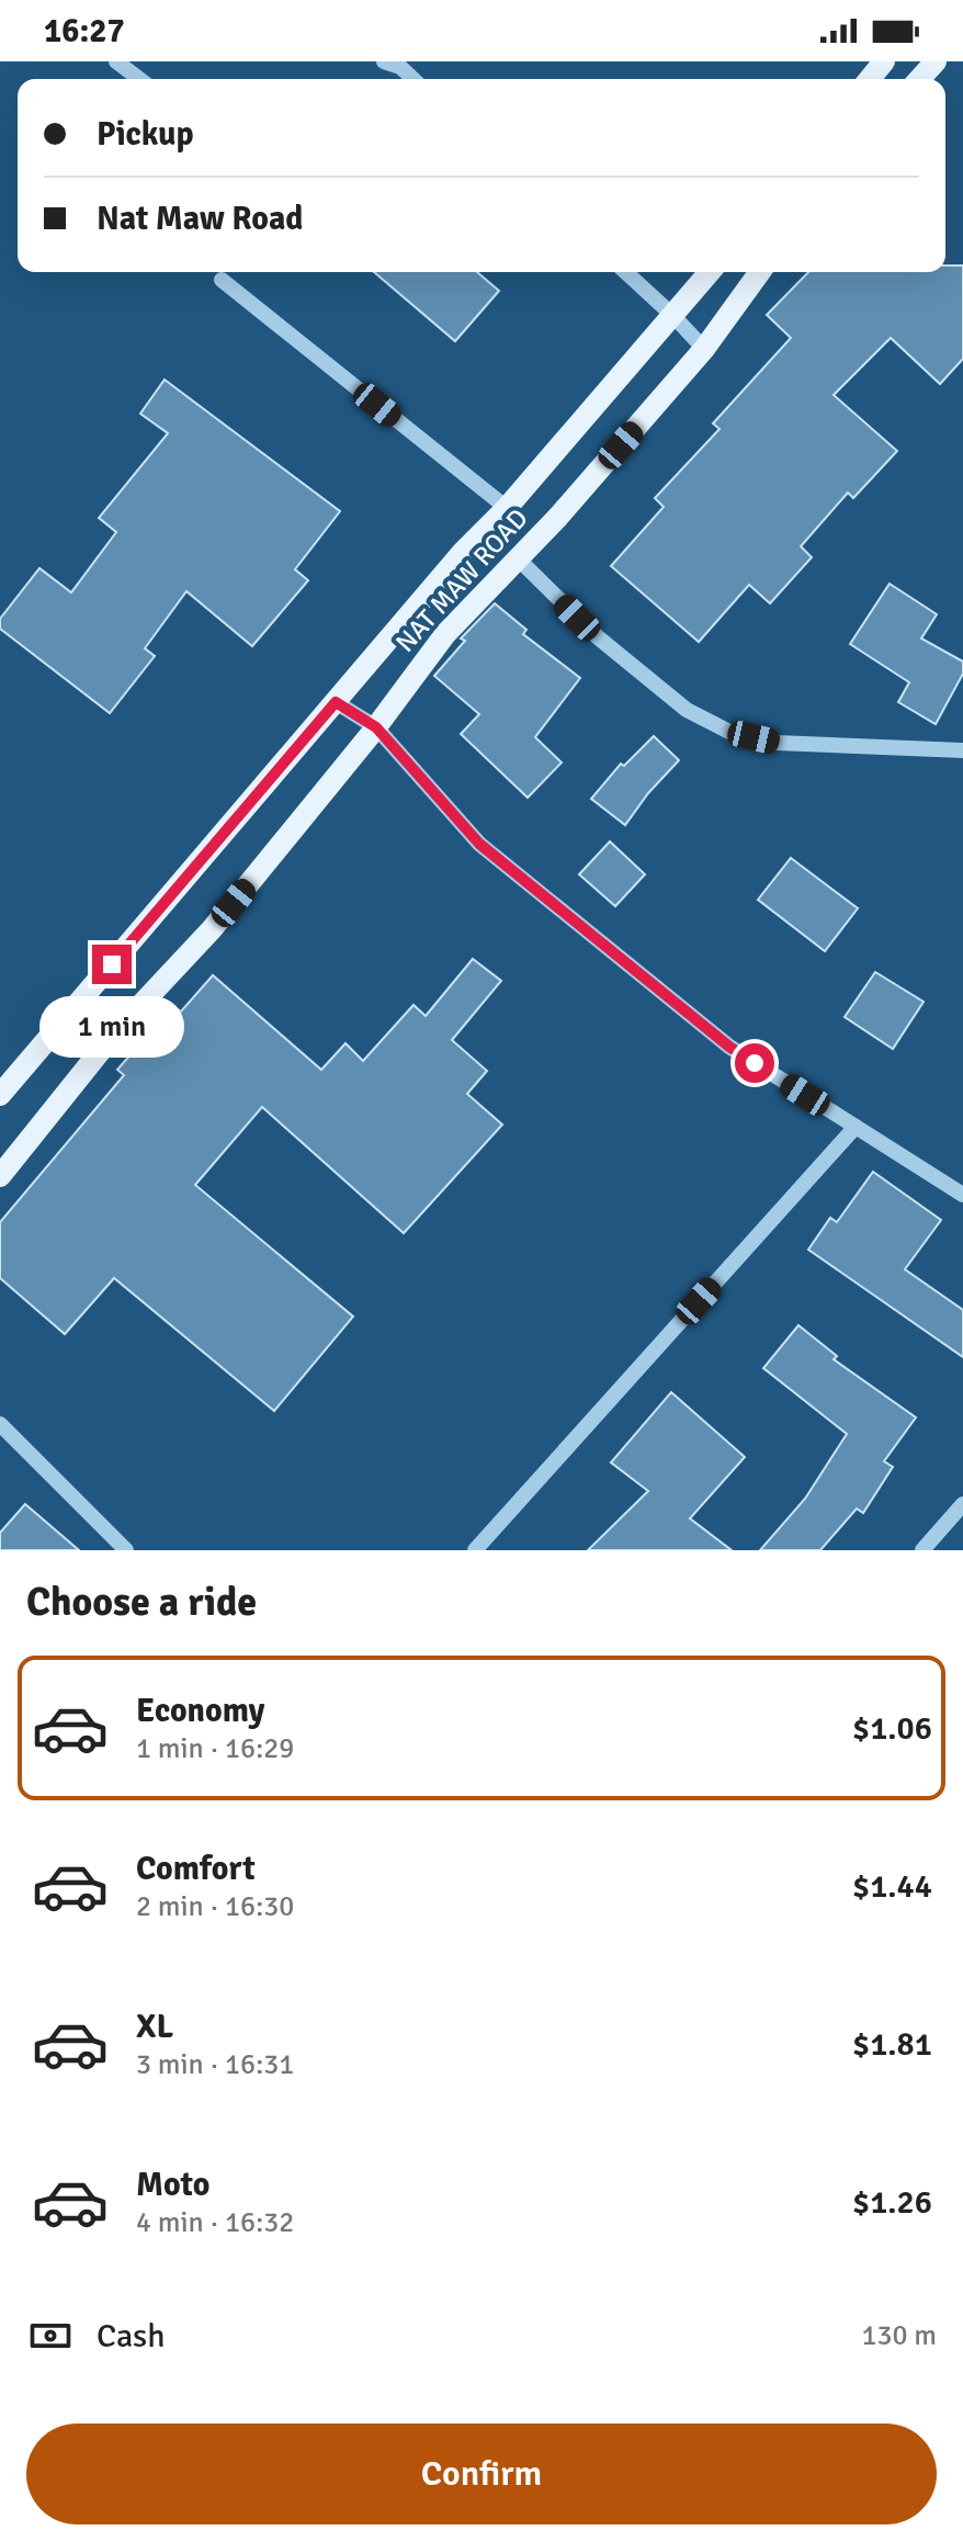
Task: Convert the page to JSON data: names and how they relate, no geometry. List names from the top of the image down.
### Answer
{
  "streets": {
    "main road": ["NAT MAW ROAD"]
  },
  "page": {
    "status": "16:27",
    "banner": ["Pickup", "Nat Maw Road"],
    "bubble": "1 min",
    "heading": "Choose a ride",
    "list": [
      {
        "name": "Economy",
        "note": "1 min · 16:29",
        "value": "$1.06"
      },
      {
        "name": "Comfort",
        "note": "2 min · 16:30",
        "value": "$1.44"
      },
      {
        "name": "XL",
        "note": "3 min · 16:31",
        "value": "$1.81"
      },
      {
        "name": "Moto",
        "note": "4 min · 16:32",
        "value": "$1.26"
      }
    ],
    "pay": ["Cash", "130 m"],
    "buttons": "Confirm"
  }
}
